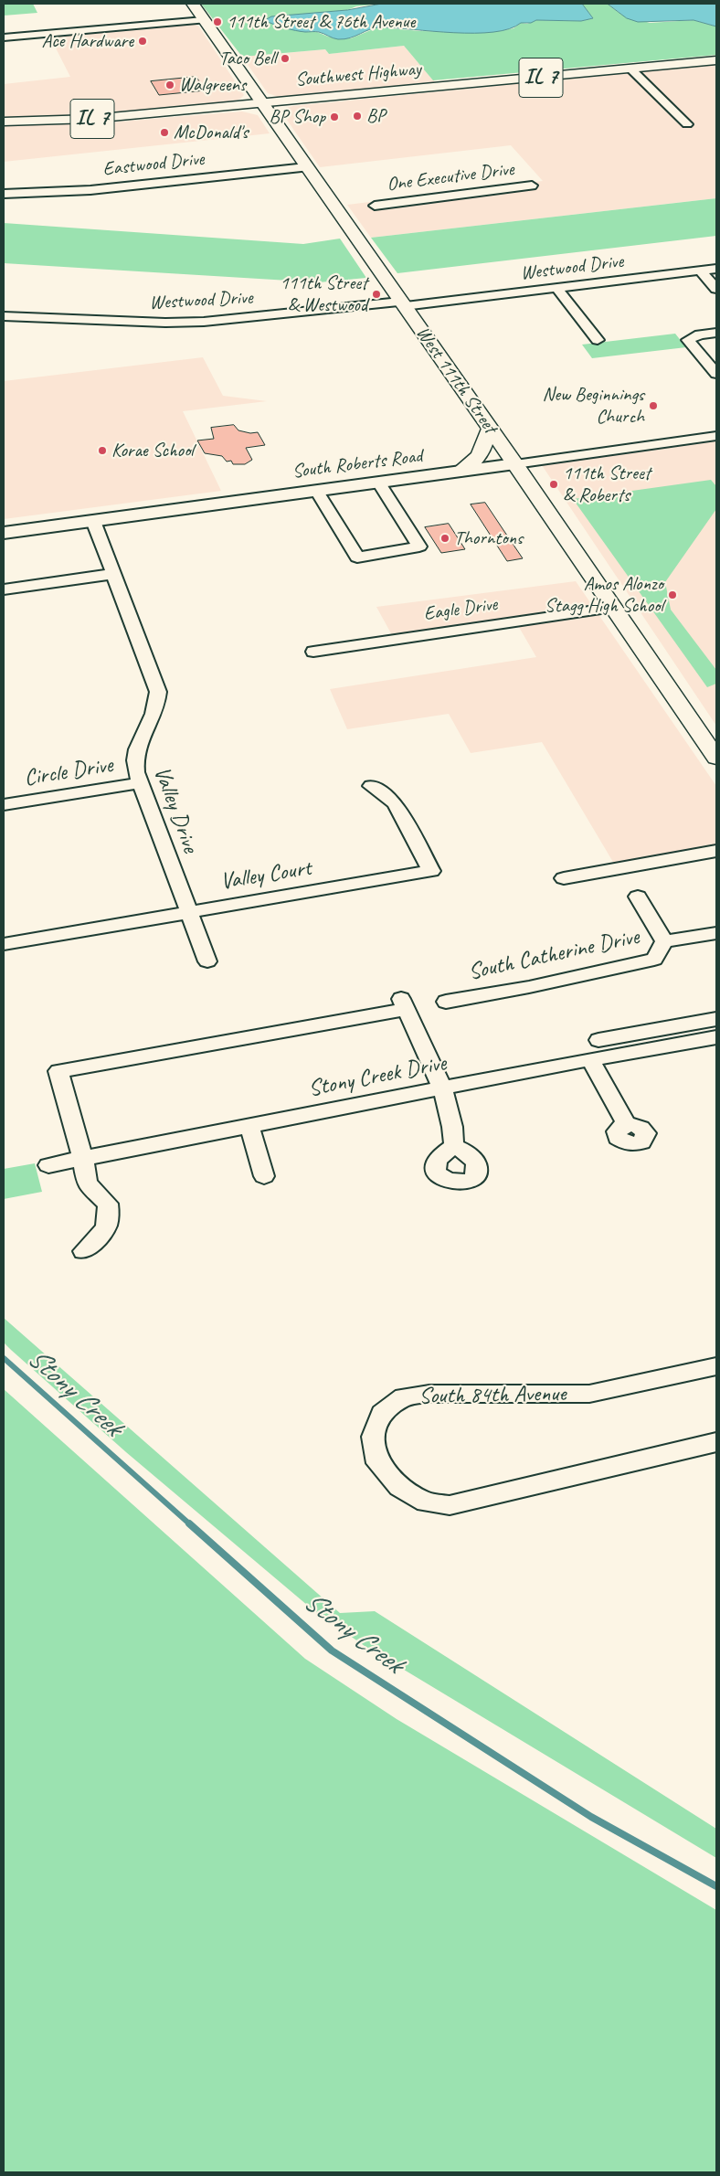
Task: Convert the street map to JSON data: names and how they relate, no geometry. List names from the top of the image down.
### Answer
{
  "streets": {
    "main road": ["Southwest Highway", "IL 7", "West 111th Street"],
    "street": [
      "Eastwood Drive",
      "One Executive Drive",
      "Westwood Drive",
      "South Roberts Road",
      "Eagle Drive",
      "Circle Drive",
      "Valley Drive",
      "Valley Court",
      "South Catherine Drive",
      "Stony Creek Drive",
      "South 84th Avenue"
    ]
  },
  "crossings": [
    ["Southwest Highway", "West 111th Street"],
    ["Eastwood Drive", "West 111th Street"],
    ["Westwood Drive", "West 111th Street"],
    ["West 111th Street", "South Roberts Road"],
    ["West 111th Street", "Eagle Drive"],
    ["South Roberts Road", "Valley Drive"],
    ["Circle Drive", "Valley Drive"],
    ["Valley Drive", "Valley Court"]
  ],
  "water": ["Stony Creek"],
  "places": [
    "111th Street & 76th Avenue",
    "Ace Hardware",
    "Taco Bell",
    "Walgreens",
    "BP",
    "BP Shop",
    "McDonald's",
    "111th Street & Westwood",
    "New Beginnings Church",
    "Korae School",
    "111th Street & Roberts",
    "Thorntons",
    "Amos Alonzo Stagg High School"
  ]
}
